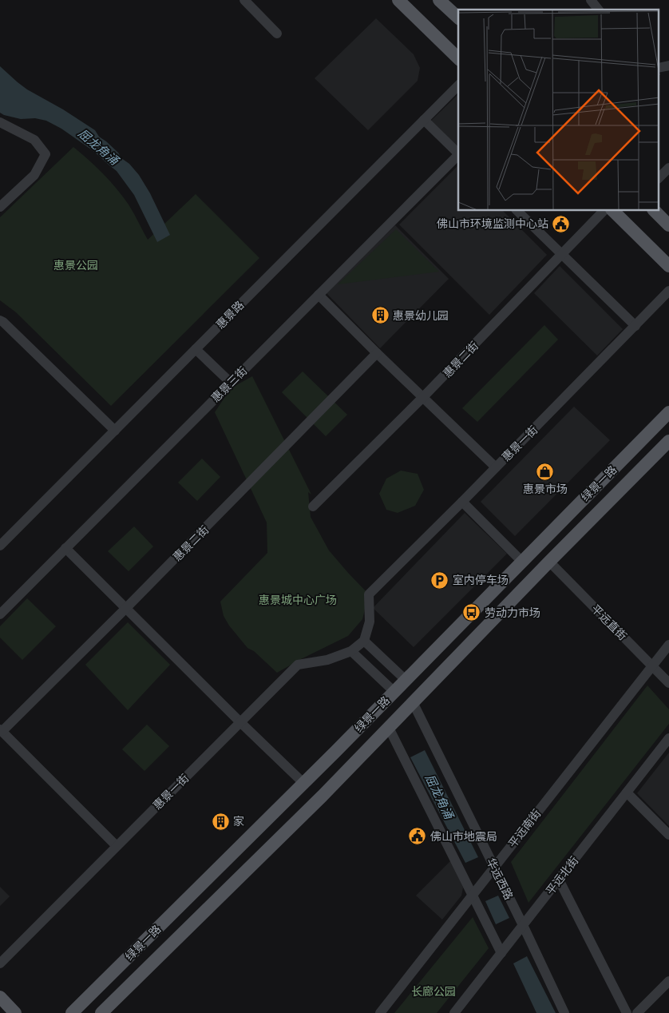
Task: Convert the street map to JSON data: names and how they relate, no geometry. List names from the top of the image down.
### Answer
{
  "streets": {
    "main road": ["绿景一路"],
    "street": [
      "惠景路",
      "惠景二街",
      "惠景三街",
      "惠景一街",
      "平远直街",
      "平远南街",
      "平远北街",
      "华远西路"
    ]
  },
  "crossings": [
    ["绿景一路", "平远直街"],
    ["绿景一路", "华远西路"],
    ["平远直街", "平远南街"],
    ["平远南街", "华远西路"],
    ["平远北街", "华远西路"]
  ],
  "water": ["屈龙角涌"],
  "parks": ["惠景公园", "惠景城中心广场", "长廊公园"],
  "places": {
    "public building": ["佛山市环境监测中心站", "佛山市地震局"],
    "building": ["惠景幼儿园", "家"],
    "shop": ["惠景市场"],
    "parking": ["室内停车场"],
    "bus stop": ["劳动力市场"]
  }
}
